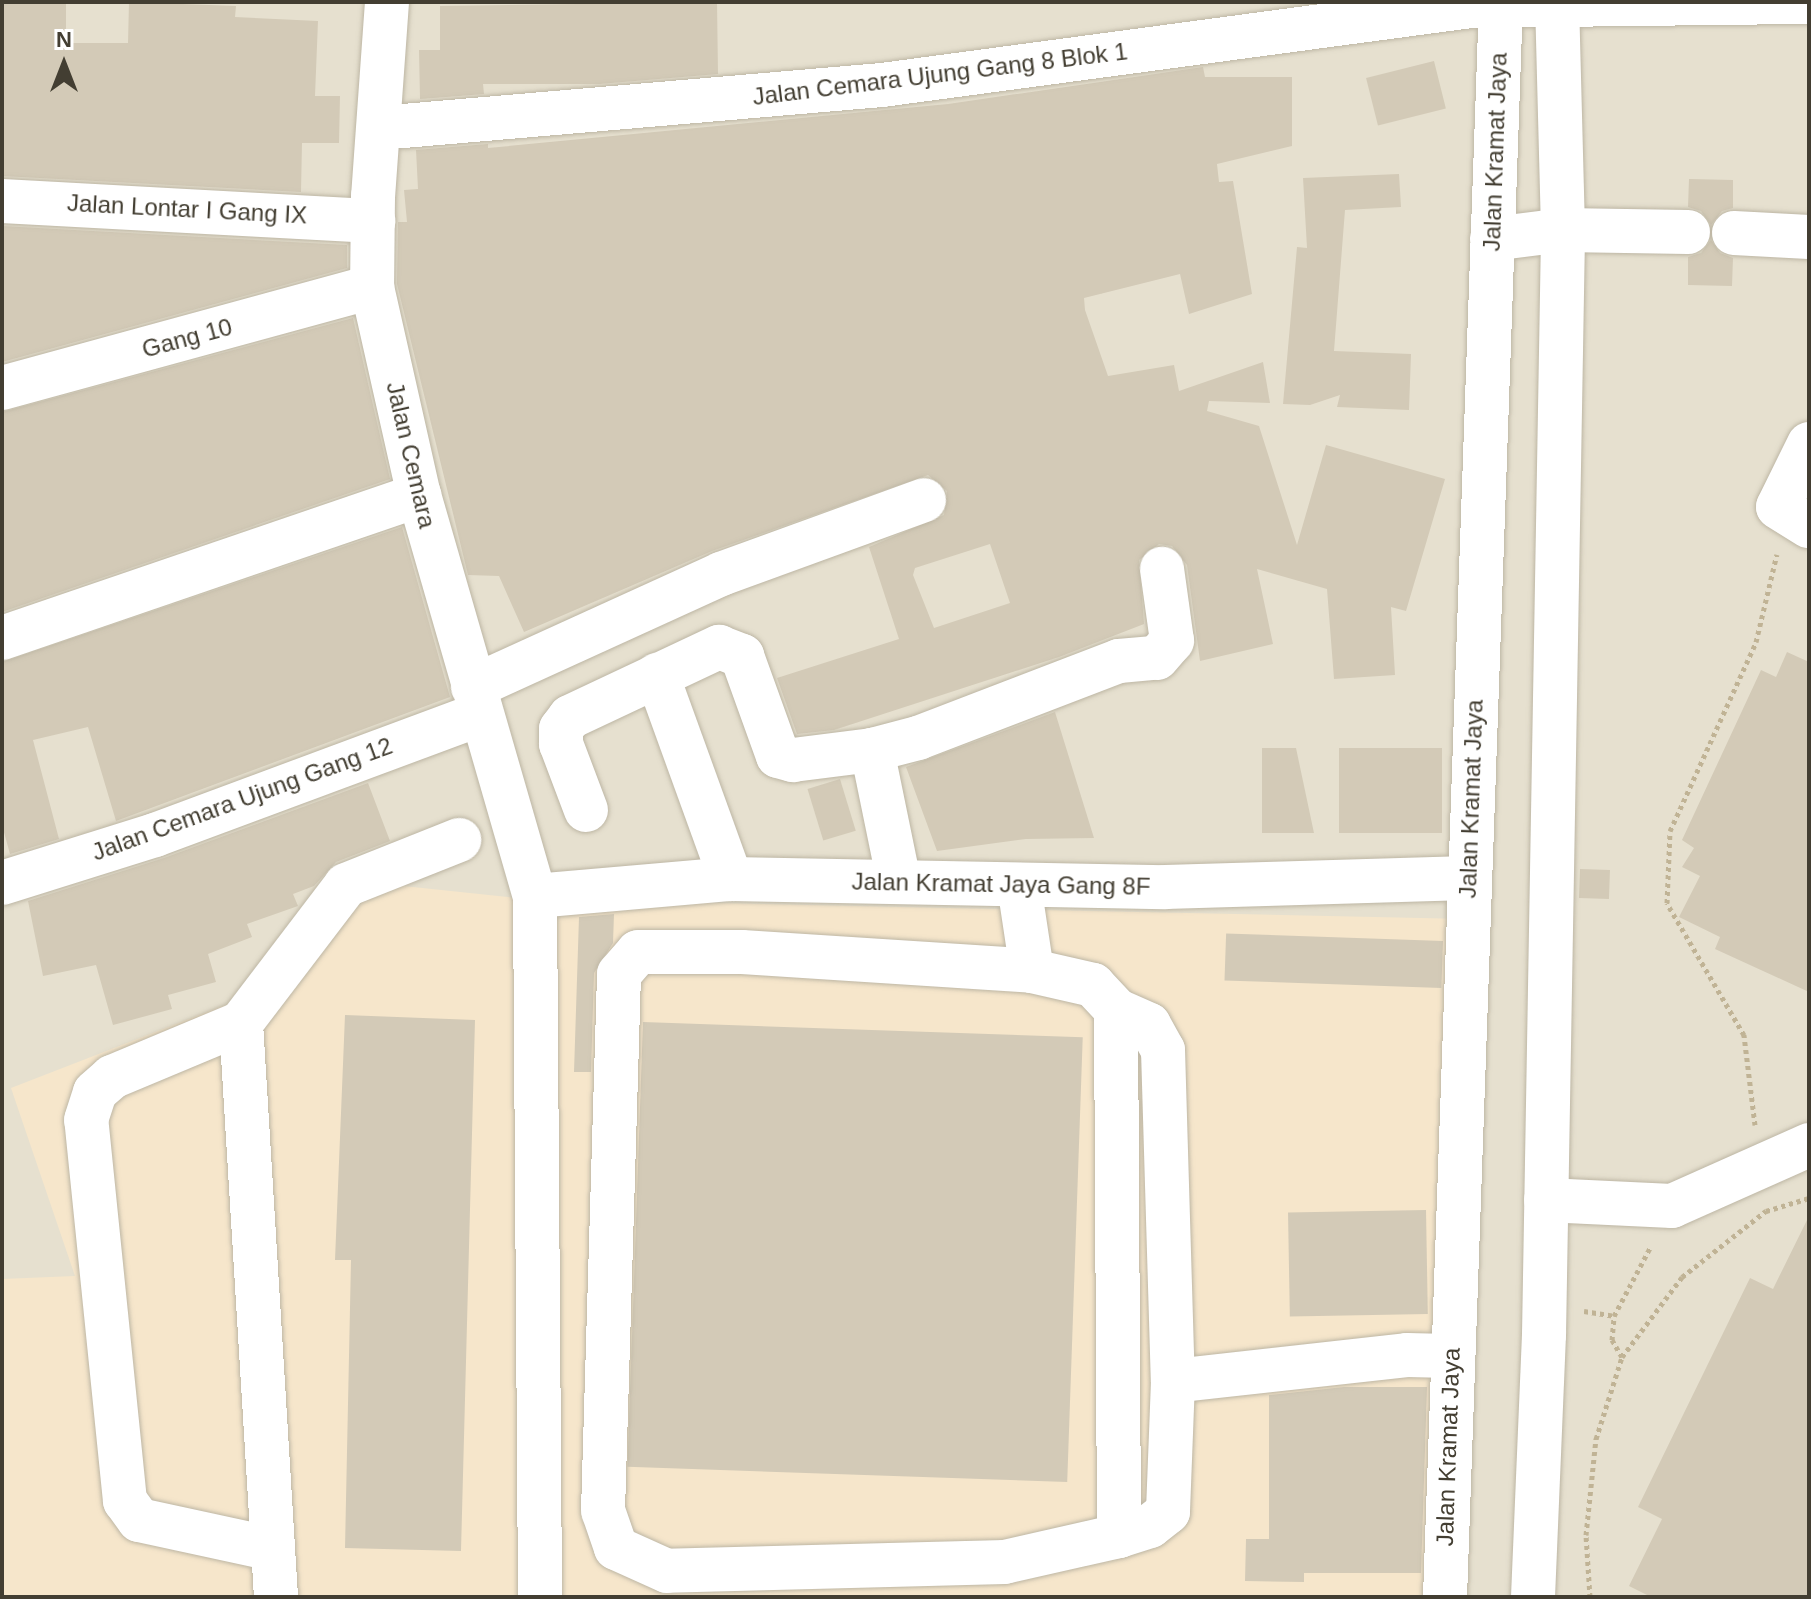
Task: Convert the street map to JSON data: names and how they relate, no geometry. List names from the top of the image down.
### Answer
{
  "streets": {
    "street": [
      "Jalan Cemara Ujung Gang 8 Blok 1",
      "Jalan Kramat Jaya",
      "Jalan Lontar I Gang IX",
      "Gang 10",
      "Jalan Cemara",
      "Jalan Cemara Ujung Gang 12",
      "Jalan Kramat Jaya Gang 8F"
    ]
  },
  "crossings": [
    ["Jalan Cemara Ujung Gang 8 Blok 1", "Jalan Kramat Jaya"],
    ["Jalan Cemara Ujung Gang 8 Blok 1", "Jalan Cemara"],
    ["Jalan Kramat Jaya", "Jalan Kramat Jaya Gang 8F"],
    ["Jalan Lontar I Gang IX", "Jalan Cemara"],
    ["Gang 10", "Jalan Cemara"],
    ["Jalan Cemara", "Jalan Cemara Ujung Gang 12"],
    ["Jalan Cemara", "Jalan Kramat Jaya Gang 8F"]
  ],
  "north": "top"
}
